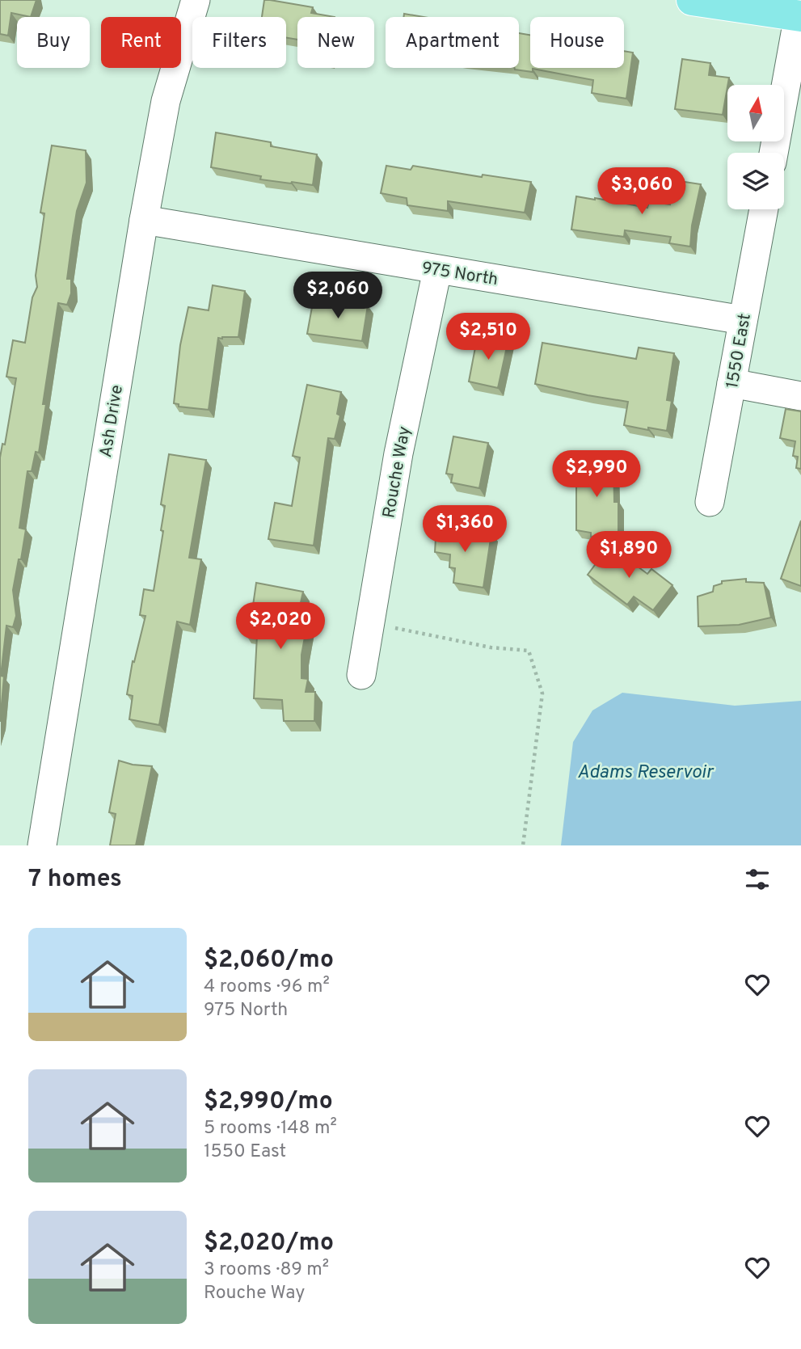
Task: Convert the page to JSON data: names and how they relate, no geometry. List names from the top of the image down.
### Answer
{
  "streets": {
    "street": [
      "975 North",
      "1550 East",
      "Ash Drive",
      "Rouche Way"
    ]
  },
  "crossings": [
    ["975 North", "1550 East"],
    ["975 North", "Ash Drive"],
    ["975 North", "Rouche Way"]
  ],
  "water": ["Adams Reservoir"],
  "north": "top",
  "page": {
    "chip": [
      "Buy",
      "Rent",
      "Filters",
      "New",
      "Apartment",
      "House"
    ],
    "price": [
      "$3,060",
      "$2,060",
      "$2,510",
      "$2,990",
      "$1,360",
      "$1,890",
      "$2,020"
    ],
    "heading": "7 homes",
    "list": [
      {
        "name": "$2,060/mo",
        "note": "4 rooms · 96 m² · 975 North"
      },
      {
        "name": "$2,990/mo",
        "note": "5 rooms · 148 m² · 1550 East"
      },
      {
        "name": "$2,020/mo",
        "note": "3 rooms · 89 m² · Rouche Way"
      }
    ]
  }
}
